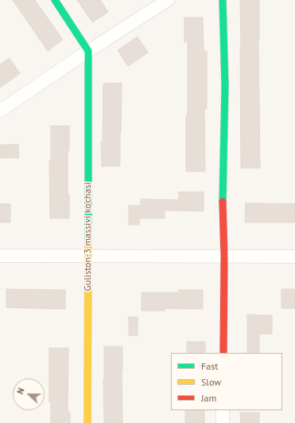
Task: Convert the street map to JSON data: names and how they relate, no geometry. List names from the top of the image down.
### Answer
{
  "streets": {
    "street": ["Guliston-3 massivi ko'chasi"]
  },
  "legend": ["Fast", "Slow", "Jam"],
  "north": "left"
}
